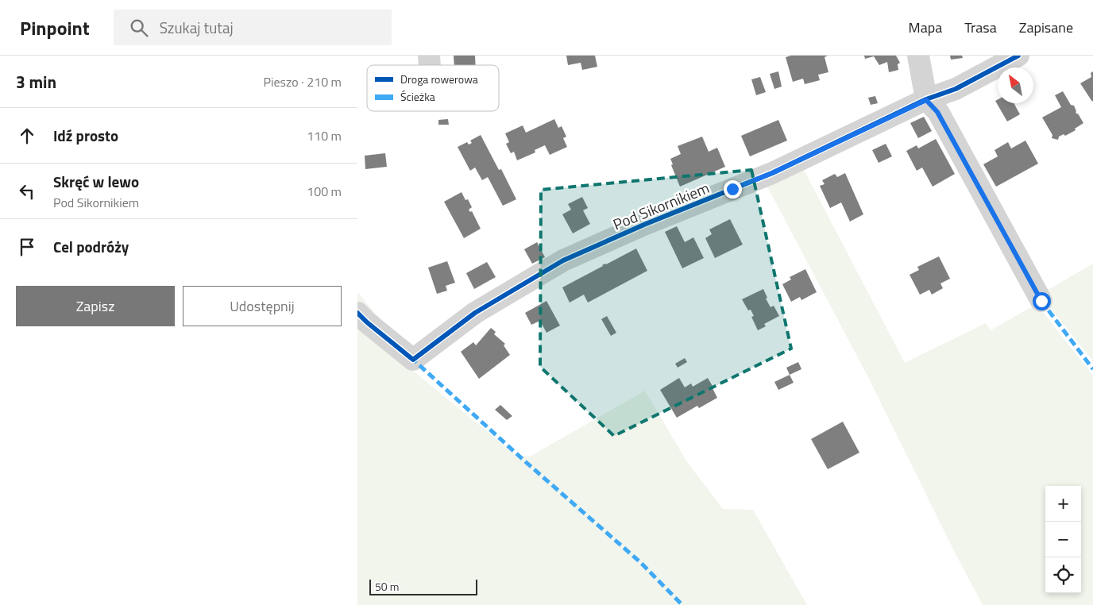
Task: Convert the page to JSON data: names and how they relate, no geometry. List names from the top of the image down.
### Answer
{
  "streets": {
    "street": ["Pod Sikornikiem"]
  },
  "legend": ["Droga rowerowa", "Ścieżka"],
  "scale_bar": "50 m",
  "north": "top left",
  "page": {
    "header": "Pinpoint",
    "search": "Szukaj tutaj",
    "nav": ["Mapa", "Trasa", "Zapisane"],
    "heading": ["3 min", "Pieszo · 210 m"],
    "list": [
      ["Idź prosto", "110 m"],
      ["Skręć w lewo", "Pod Sikornikiem", "100 m"],
      "Cel podróży"
    ],
    "buttons": ["Zapisz", "Udostępnij"],
    "map_buttons": ["+", "−"],
    "scale": "50 m"
  }
}
